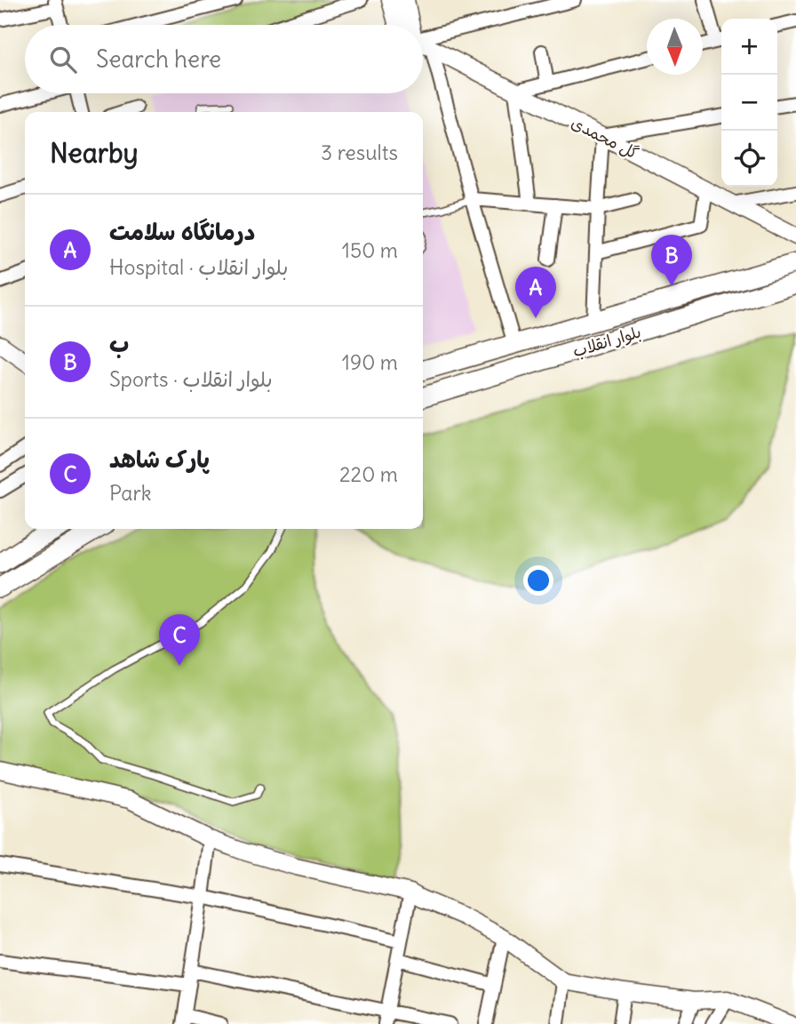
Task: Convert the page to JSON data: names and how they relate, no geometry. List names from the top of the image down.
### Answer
{
  "streets": {
    "main road": ["بلوار انقلاب"],
    "street": ["گل محمدی"]
  },
  "north": "bottom",
  "page": {
    "map_buttons": ["+", "−"],
    "search": "Search here",
    "heading": ["Nearby", "3 results"],
    "list": [
      {
        "mark": "A",
        "name": "درمانگاه سلامت",
        "note": "Hospital · بلوار انقلاب",
        "value": "150 m"
      },
      {
        "mark": "B",
        "name": "ب",
        "note": "Sports · بلوار انقلاب",
        "value": "190 m"
      },
      {
        "mark": "C",
        "name": "پارک شاهد",
        "note": "Park",
        "value": "220 m"
      }
    ],
    "pins": ["B", "A", "C"]
  }
}
